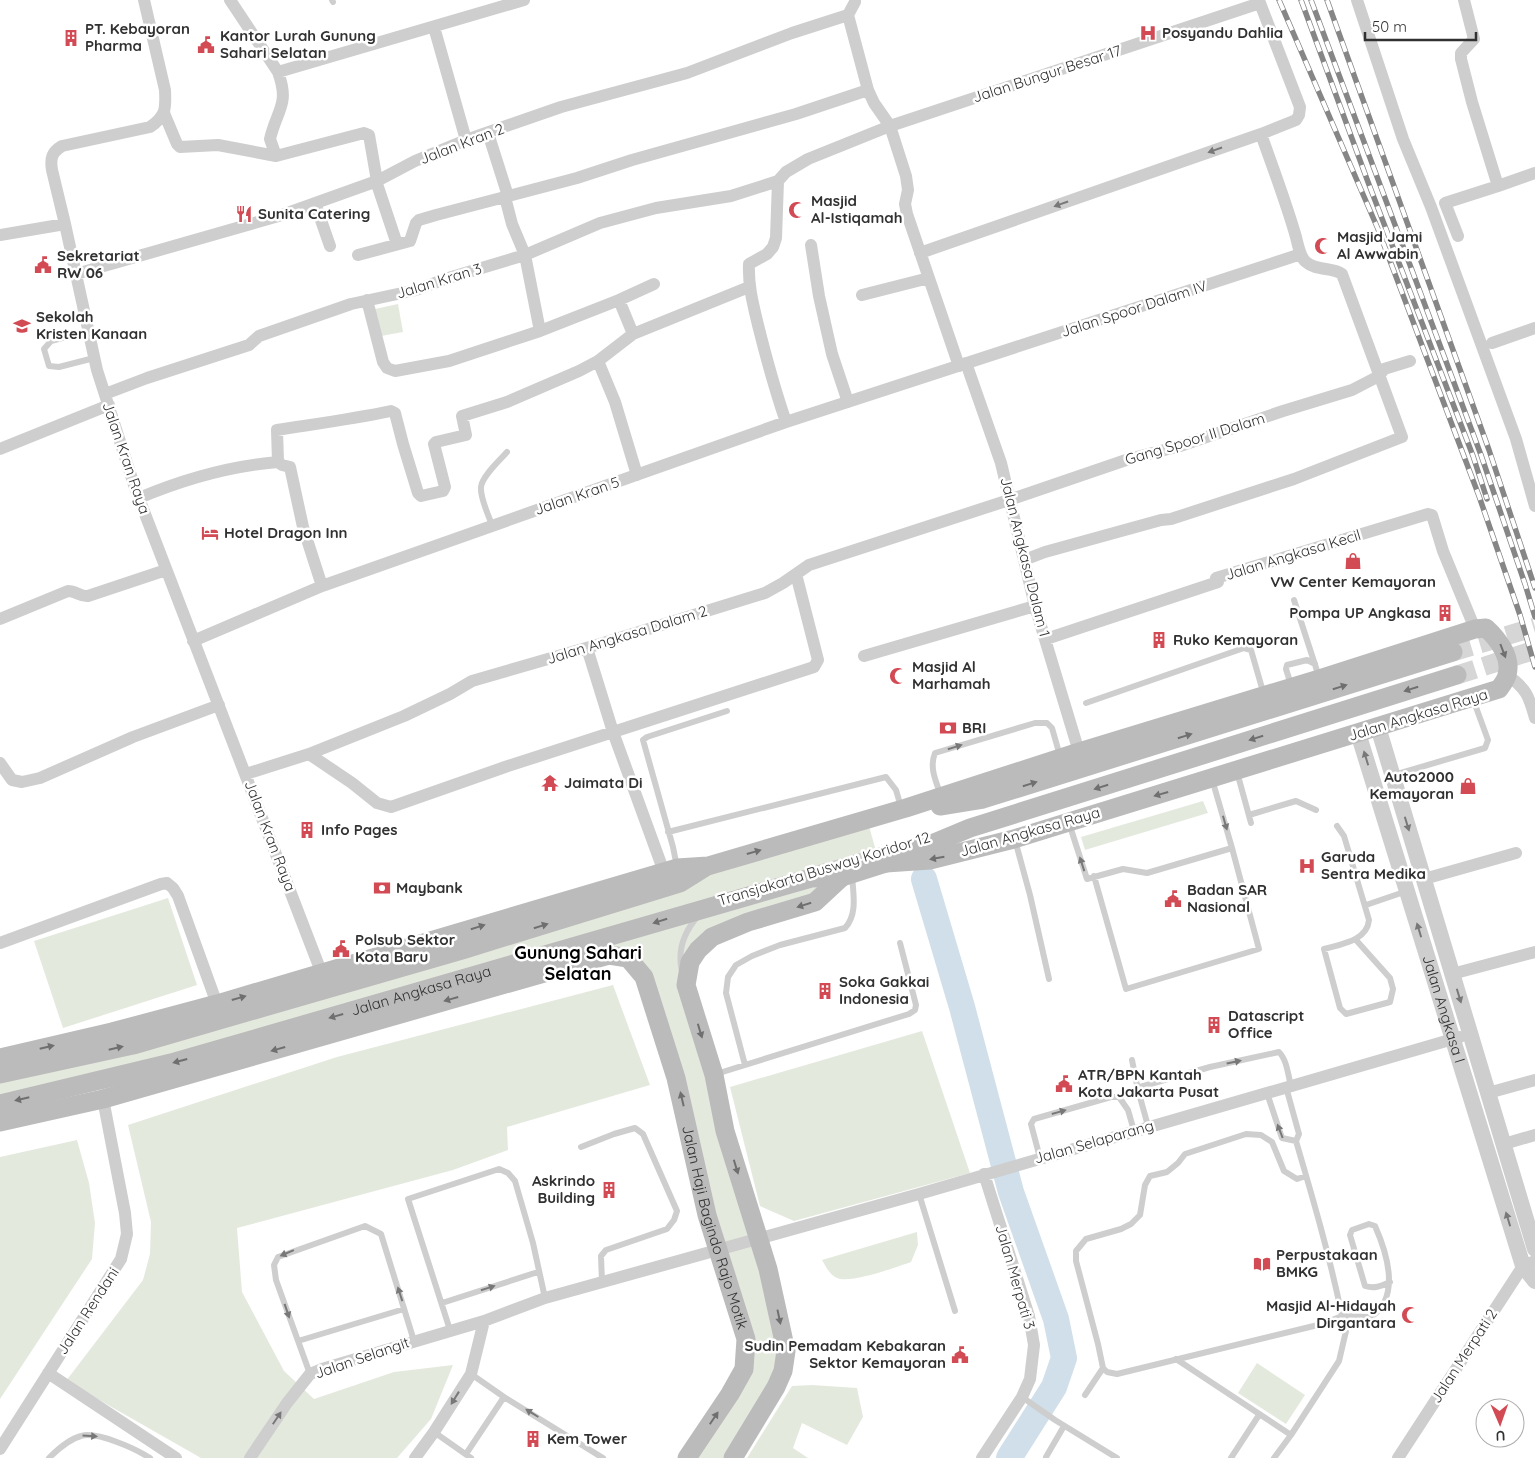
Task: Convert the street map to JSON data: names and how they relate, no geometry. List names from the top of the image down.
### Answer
{
  "streets": {
    "main road": ["Jalan Angkasa Raya", "Jalan Haji Bagindo Rajo Motik"],
    "street": [
      "Jalan Bungur Besar 17",
      "Jalan Kran 2",
      "Jalan Kran 3",
      "Jalan Spoor Dalam IV",
      "Gang Spoor II Dalam",
      "Jalan Kran Raya",
      "Jalan Kran 5",
      "Jalan Angkasa Kecil",
      "Jalan Angkasa Dalam 1",
      "Jalan Angkasa Dalam 2",
      "Jalan Angkasa I",
      "Jalan Selaparang",
      "Jalan Merpati 3",
      "Jalan Rendani",
      "Jalan Merpati 2",
      "Jalan Selangit"
    ],
    "lane": ["Transjakarta Busway Koridor 12"]
  },
  "crossings": [
    ["Jalan Bungur Besar 17", "Jalan Kran 3"],
    ["Jalan Bungur Besar 17", "Jalan Angkasa Dalam 1"],
    ["Jalan Kran 2", "Jalan Kran Raya"],
    ["Jalan Kran 2", "Jalan Angkasa Dalam 1"],
    ["Jalan Kran 3", "Jalan Kran Raya"],
    ["Jalan Spoor Dalam IV", "Jalan Kran 5"],
    ["Jalan Spoor Dalam IV", "Jalan Angkasa Dalam 1"],
    ["Gang Spoor II Dalam", "Jalan Angkasa Dalam 1"],
    ["Gang Spoor II Dalam", "Jalan Angkasa Dalam 2"],
    ["Jalan Kran Raya", "Jalan Kran 5"],
    ["Jalan Kran Raya", "Jalan Angkasa Dalam 2"],
    ["Jalan Kran Raya", "Jalan Angkasa Raya"],
    ["Jalan Kran 5", "Jalan Angkasa Dalam 1"],
    ["Jalan Angkasa Kecil", "Jalan Angkasa Dalam 1"],
    ["Jalan Angkasa Kecil", "Jalan Angkasa Raya"],
    ["Jalan Angkasa Dalam 1", "Jalan Angkasa Dalam 2"],
    ["Jalan Angkasa Dalam 1", "Jalan Angkasa Raya"],
    ["Jalan Angkasa Raya", "Transjakarta Busway Koridor 12"],
    ["Jalan Angkasa Raya", "Jalan Angkasa I"],
    ["Jalan Angkasa Raya", "Jalan Haji Bagindo Rajo Motik"],
    ["Jalan Angkasa Raya", "Jalan Rendani"],
    ["Jalan Angkasa I", "Jalan Selaparang"],
    ["Jalan Angkasa I", "Jalan Merpati 2"],
    ["Jalan Selaparang", "Jalan Haji Bagindo Rajo Motik"],
    ["Jalan Selaparang", "Jalan Merpati 3"],
    ["Jalan Selaparang", "Jalan Selangit"],
    ["Jalan Haji Bagindo Rajo Motik", "Jalan Selangit"]
  ],
  "districts": ["Gunung Sahari Selatan"],
  "places": {
    "hospital": ["Posyandu Dahlia", "Garuda Sentra Medika"],
    "building": [
      "PT. Kebayoran Pharma",
      "Pompa UP Angkasa",
      "Ruko Kemayoran",
      "Info Pages",
      "Soka Gakkai Indonesia",
      "Datascript Office",
      "Askrindo Building",
      "Kem Tower"
    ],
    "public building": [
      "Kantor Lurah Gunung Sahari Selatan",
      "Sekretariat RW 06",
      "Badan SAR Nasional",
      "Polsub Sektor Kota Baru",
      "ATR/BPN Kantah Kota Jakarta Pusat",
      "Sudin Pemadam Kebakaran Sektor Kemayoran"
    ],
    "mosque": [
      "Masjid Al-Istiqamah",
      "Masjid Jami Al Awwabin",
      "Masjid Al Marhamah",
      "Masjid Al-Hidayah Dirgantara"
    ],
    "restaurant": ["Sunita Catering"],
    "school or university": ["Sekolah Kristen Kanaan"],
    "hotel": ["Hotel Dragon Inn"],
    "shop": ["VW Center Kemayoran", "Auto2000 Kemayoran"],
    "bank": ["BRI", "Maybank"],
    "temple": ["Jaimata Di"],
    "library": ["Perpustakaan BMKG"]
  },
  "scale_bar": "50 m",
  "north": "bottom"
}
